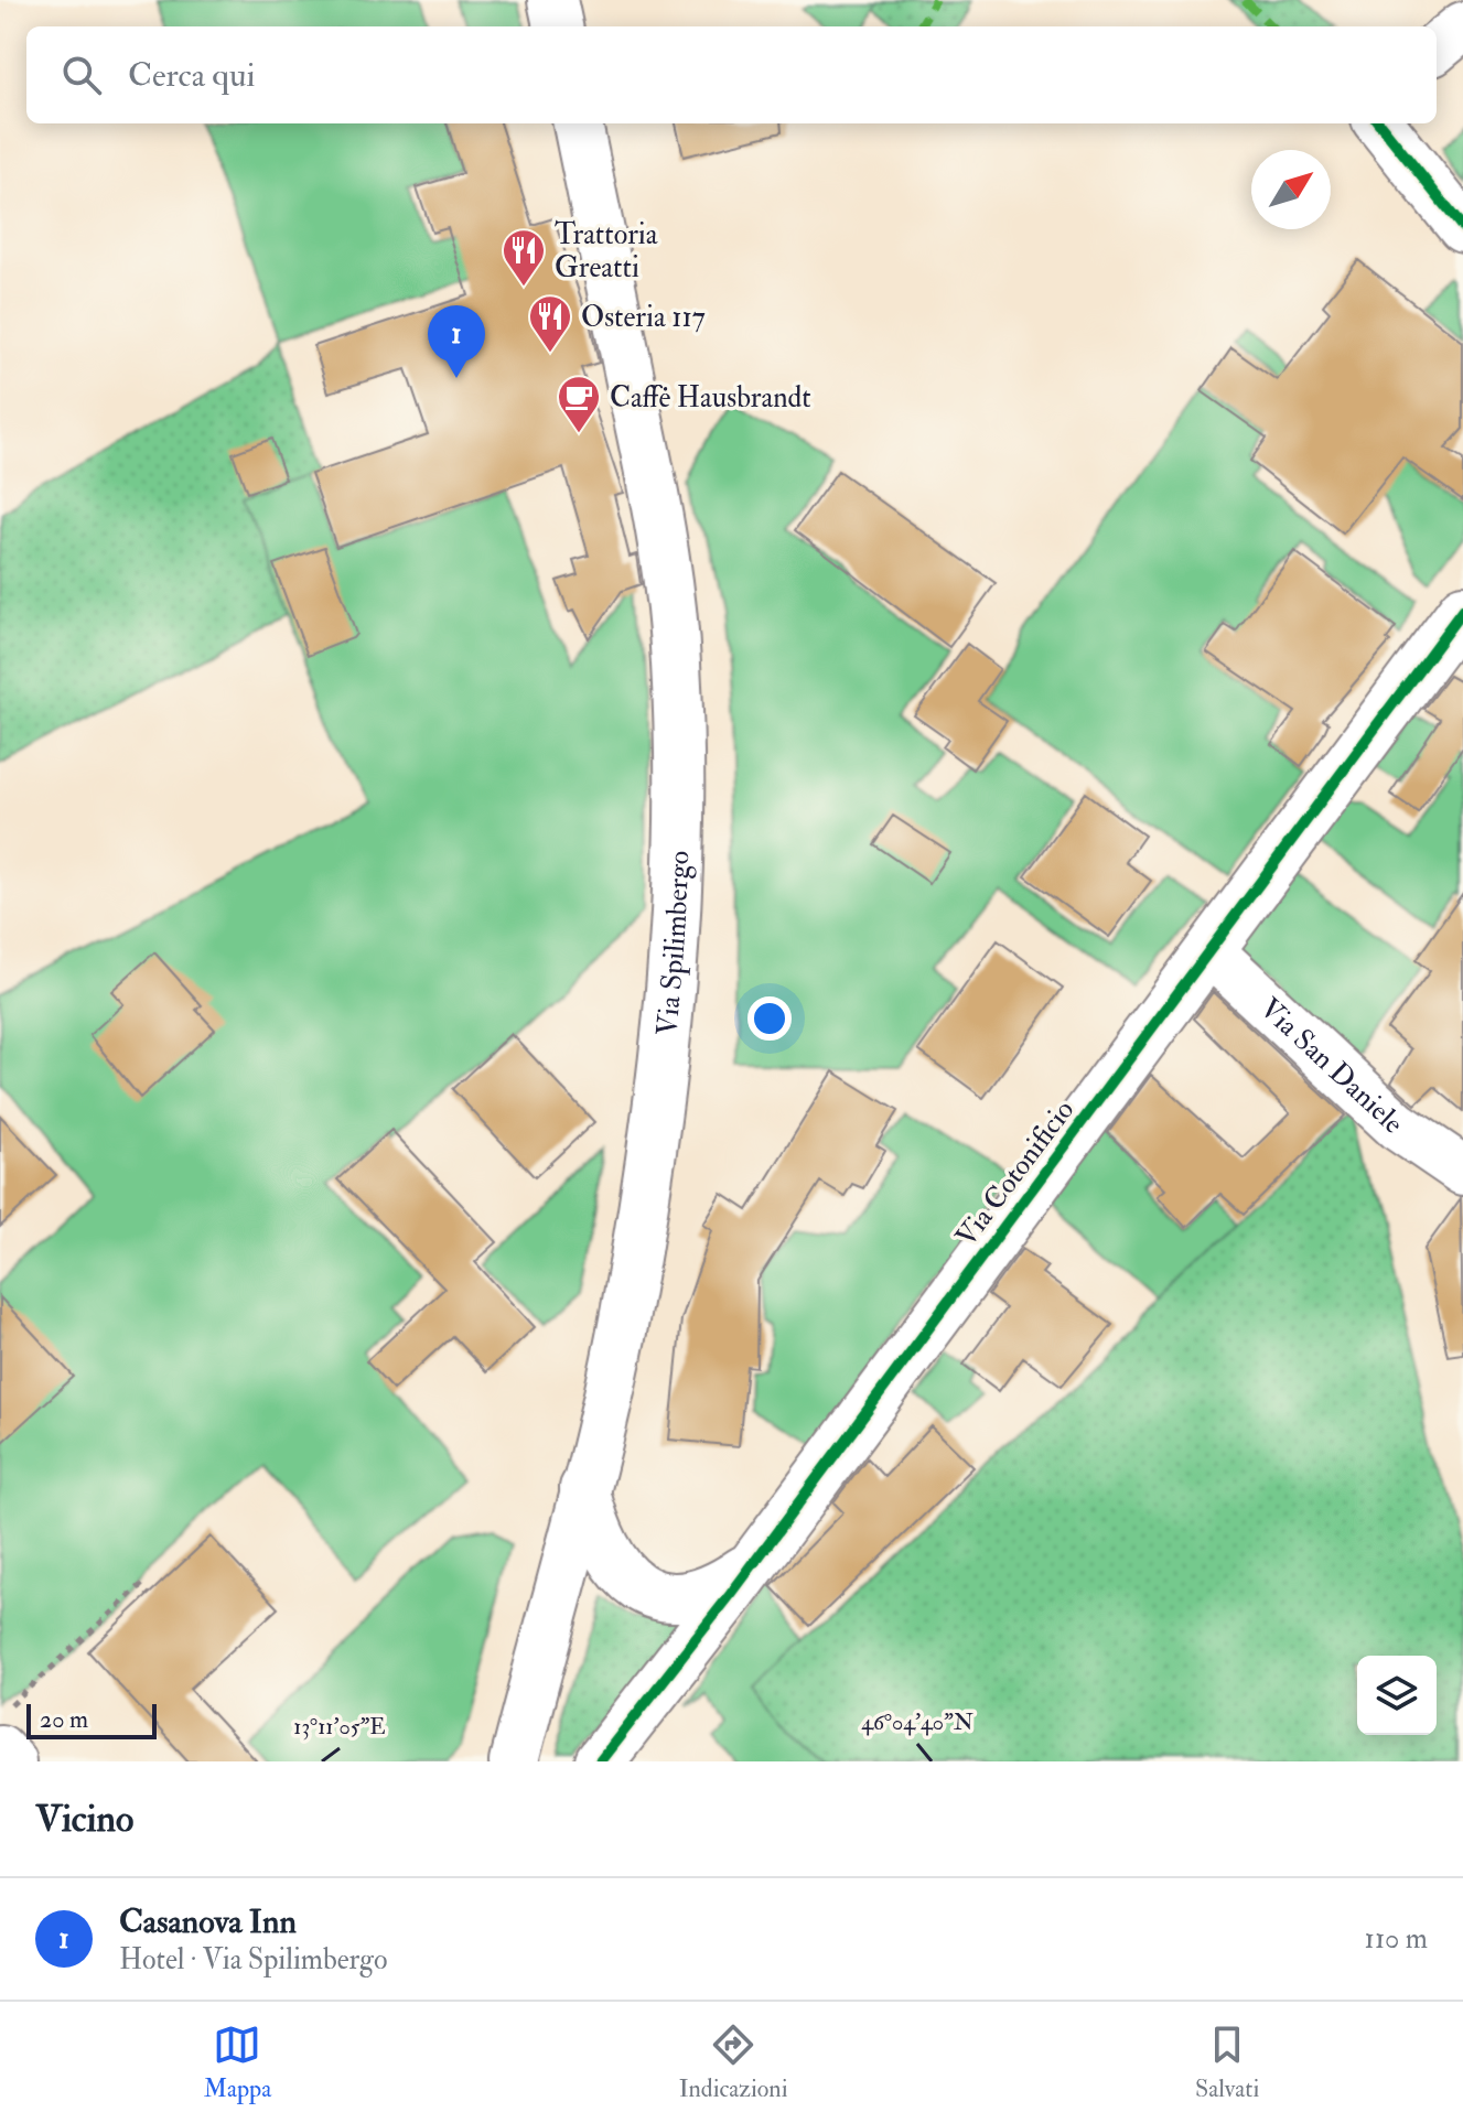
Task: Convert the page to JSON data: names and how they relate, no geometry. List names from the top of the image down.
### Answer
{
  "streets": {
    "street": ["Via Spilimbergo", "Via San Daniele", "Via Cotonificio"]
  },
  "crossings": [
    ["Via San Daniele", "Via Cotonificio"]
  ],
  "places": {
    "restaurant": ["Trattoria Greatti", "Osteria 117"],
    "cafe": ["Caffė Hausbrandt"]
  },
  "scale_bar": "20 m",
  "north": "top right",
  "page": {
    "search": "Cerca qui",
    "pins": "1",
    "scale": "20 m",
    "heading": "Vicino",
    "list": [
      {
        "mark": "1",
        "name": "Casanova Inn",
        "note": "Hotel · Via Spilimbergo",
        "value": "110 m"
      }
    ],
    "nav": ["Mappa", "Indicazioni", "Salvati"]
  },
  "coordinates": ["46°04'40\"N", "13°11'05\"E"]
}
